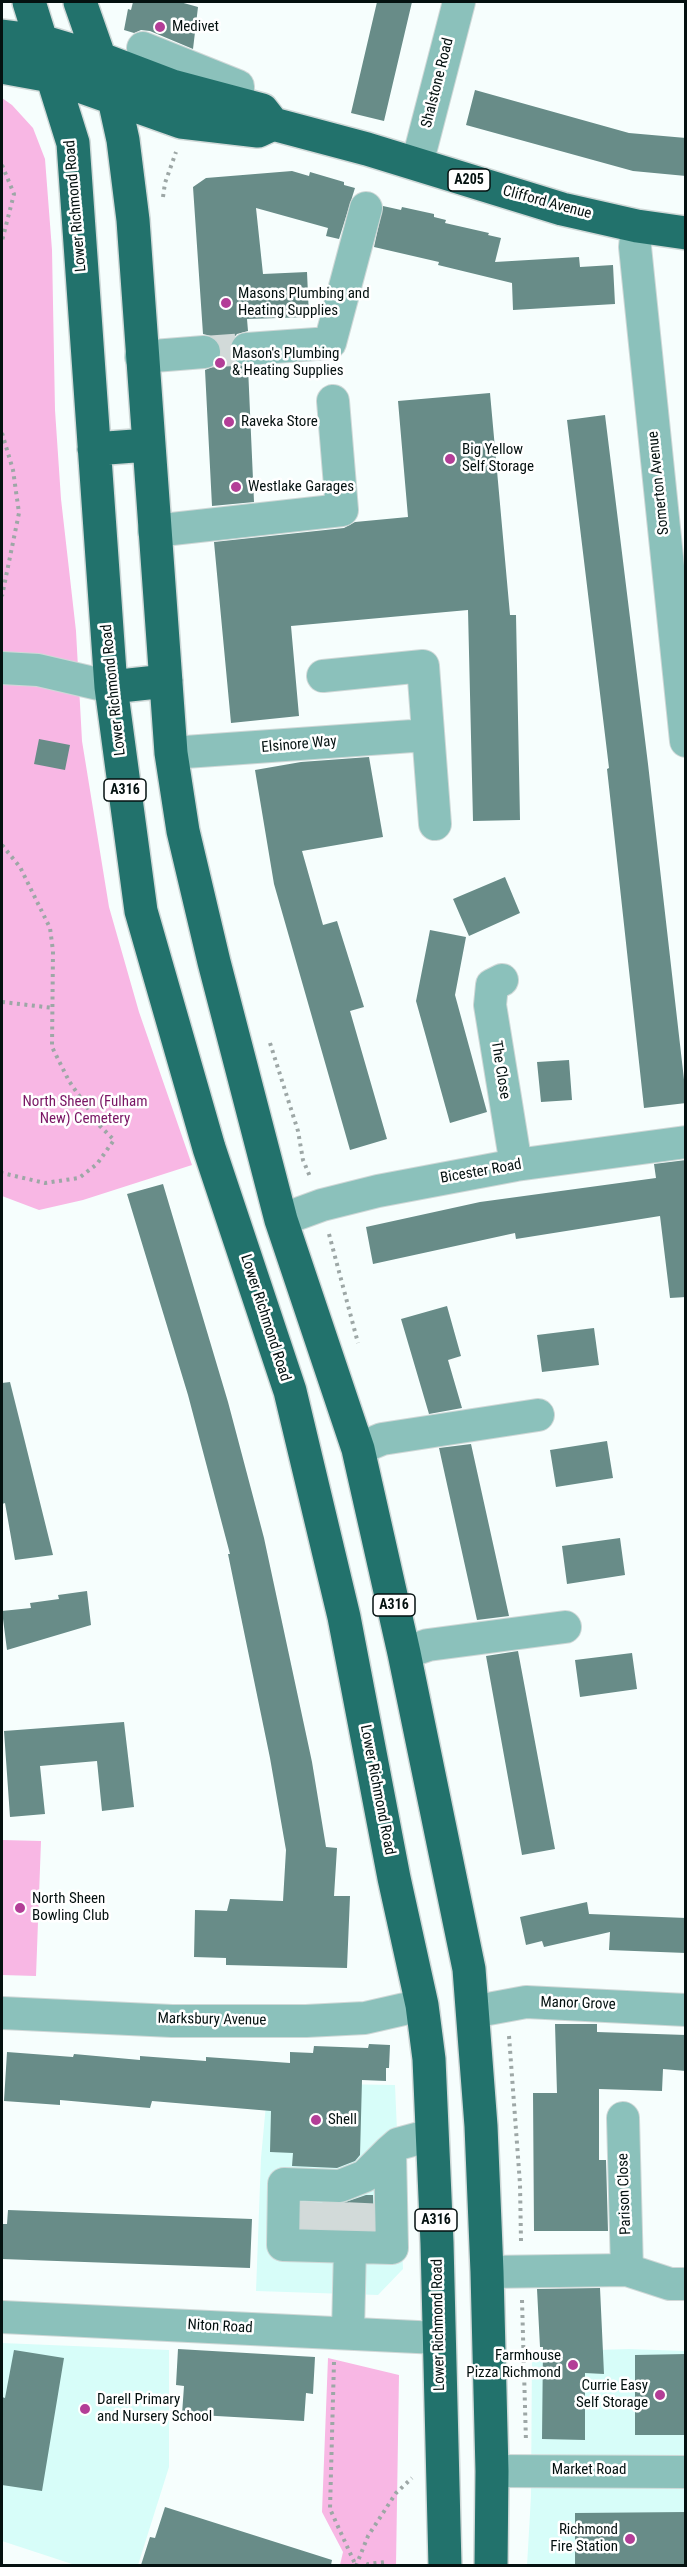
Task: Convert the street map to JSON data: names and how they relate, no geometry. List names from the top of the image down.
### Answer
{
  "streets": {
    "highway": [
      "A205",
      "Clifford Avenue",
      "Lower Richmond Road",
      "A316"
    ],
    "street": [
      "Shalstone Road",
      "Somerton Avenue",
      "Elsinore Way",
      "The Close",
      "Bicester Road",
      "Manor Grove",
      "Marksbury Avenue",
      "Parison Close",
      "Niton Road",
      "Market Road"
    ]
  },
  "crossings": [
    ["Shalstone Road", "Clifford Avenue"],
    ["Clifford Avenue", "Lower Richmond Road"],
    ["Clifford Avenue", "Somerton Avenue"],
    ["Clifford Avenue", "A316"],
    ["Lower Richmond Road", "A316"],
    ["Lower Richmond Road", "Marksbury Avenue"],
    ["Lower Richmond Road", "Niton Road"],
    ["Elsinore Way", "A316"],
    ["A316", "Bicester Road"],
    ["A316", "Manor Grove"],
    ["A316", "Market Road"],
    ["The Close", "Bicester Road"]
  ],
  "parks": ["North Sheen (Fulham New) Cemetery"],
  "places": [
    "Medivet",
    "Masons Plumbing and Heating Supplies",
    "Mason's Plumbing & Heating Supplies",
    "Raveka Store",
    "Big Yellow Self Storage",
    "Westlake Garages",
    "North Sheen Bowling Club",
    "Shell",
    "Farmhouse Pizza Richmond",
    "Currie Easy Self Storage",
    "Darell Primary and Nursery School",
    "Richmond Fire Station"
  ]
}
